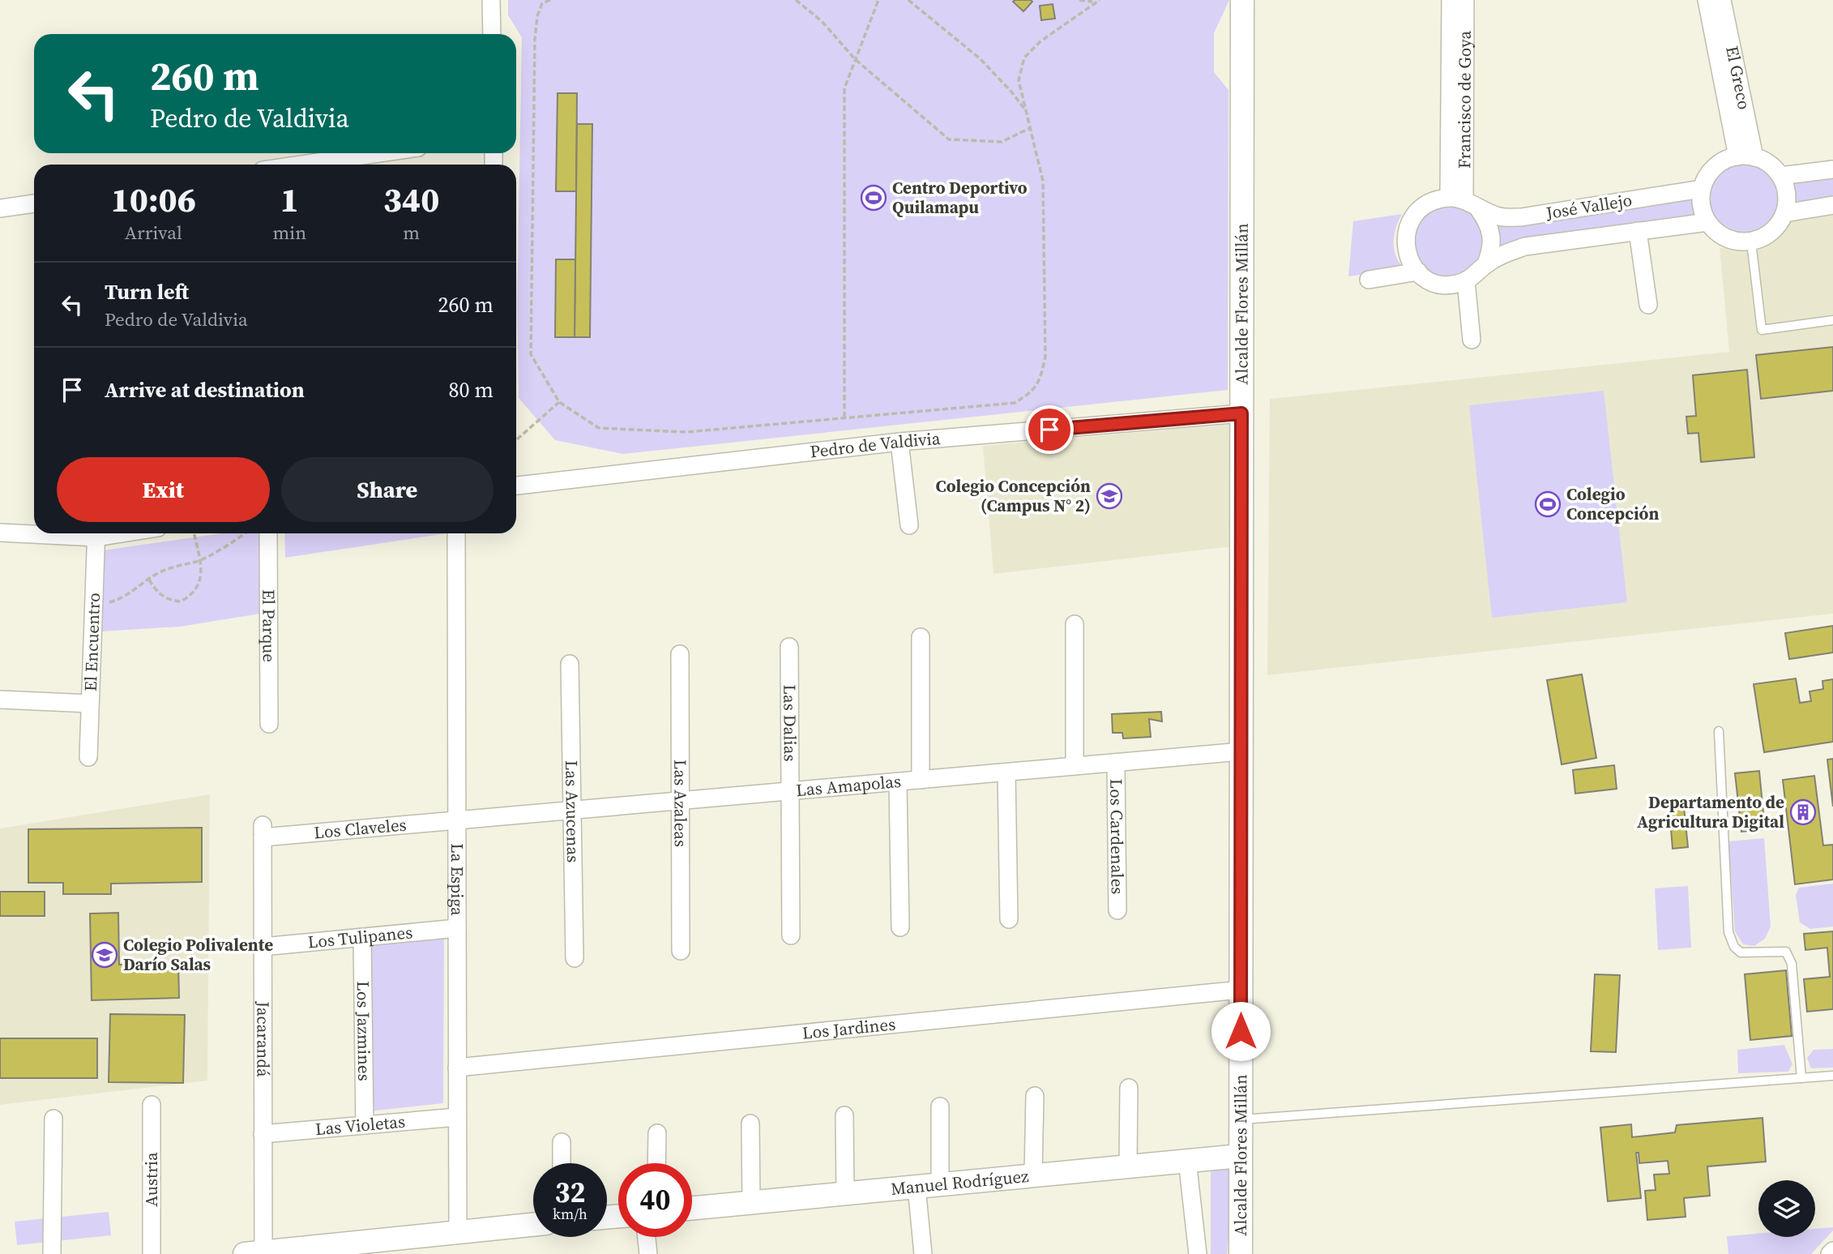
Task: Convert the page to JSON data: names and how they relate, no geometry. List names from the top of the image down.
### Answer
{
  "streets": {
    "street": [
      "El Greco",
      "Francisco de Goya",
      "José Vallejo",
      "Alcalde Flores Millán",
      "Pedro de Valdivia",
      "El Parque",
      "El Encuentro",
      "Las Dalias",
      "Las Amapolas",
      "Las Azaleas",
      "Las Azucenas",
      "Los Claveles",
      "Los Cardenales",
      "La Espiga",
      "Los Tulipanes",
      "Los Jardines",
      "Los Jazmines",
      "Jacarandá",
      "Las Violetas",
      "Austria",
      "Manuel Rodríguez"
    ]
  },
  "crossings": [
    ["El Greco", "José Vallejo"],
    ["Francisco de Goya", "José Vallejo"],
    ["Alcalde Flores Millán", "Pedro de Valdivia"],
    ["Alcalde Flores Millán", "Las Amapolas"],
    ["Alcalde Flores Millán", "Los Jardines"],
    ["Alcalde Flores Millán", "Manuel Rodríguez"],
    ["Las Dalias", "Las Amapolas"],
    ["Las Amapolas", "Las Azaleas"],
    ["Las Amapolas", "Las Azucenas"],
    ["Las Amapolas", "Los Claveles"],
    ["Las Amapolas", "Los Cardenales"],
    ["Las Amapolas", "La Espiga"],
    ["Los Claveles", "La Espiga"],
    ["Los Claveles", "Jacarandá"],
    ["La Espiga", "Los Tulipanes"],
    ["La Espiga", "Los Jardines"],
    ["La Espiga", "Las Violetas"],
    ["Los Tulipanes", "Los Jazmines"],
    ["Los Tulipanes", "Jacarandá"],
    ["Los Jazmines", "Las Violetas"],
    ["Jacarandá", "Las Violetas"]
  ],
  "places": {
    "sports": ["Centro Deportivo Quilamapu", "Colegio Concepción"],
    "school or university": ["Colegio Concepción (Campus N° 2)", "Colegio Polivalente Darío Salas"],
    "building": ["Departamento de Agricultura Digital"]
  },
  "page": {
    "turn": ["260 m", "Pedro de Valdivia"],
    "eta": [
      "10:06",
      "Arrival",
      "1",
      "min",
      "340",
      "m"
    ],
    "list": [
      {
        "name": "Turn left",
        "note": "Pedro de Valdivia",
        "value": "260 m"
      },
      {
        "name": "Arrive at destination",
        "value": "80 m"
      }
    ],
    "buttons": ["Exit", "Share"],
    "speed": "32 km/h",
    "limit": "40"
  }
}
